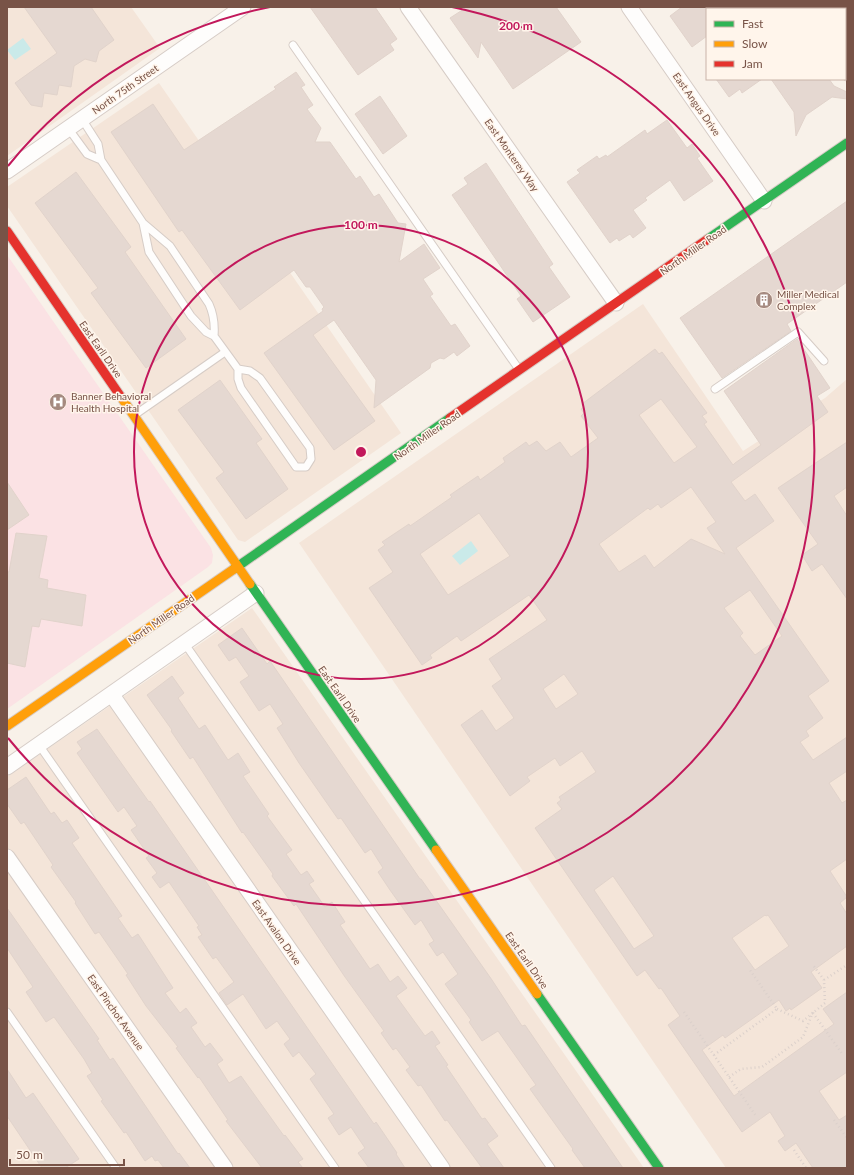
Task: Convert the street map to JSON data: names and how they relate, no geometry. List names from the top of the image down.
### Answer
{
  "streets": {
    "street": [
      "North 75th Street",
      "East Angus Drive",
      "East Monterey Way",
      "North Miller Road",
      "East Earll Drive",
      "East Avalon Drive",
      "East Pinchot Avenue"
    ]
  },
  "crossings": [
    ["East Angus Drive", "North Miller Road"],
    ["East Monterey Way", "North Miller Road"],
    ["North Miller Road", "East Earll Drive"]
  ],
  "places": {
    "building": ["Miller Medical Complex"],
    "hospital": ["Banner Behavioral Health Hospital"]
  },
  "legend": ["Fast", "Slow", "Jam"],
  "scale_bar": "50 m",
  "rings": ["200 m", "100 m"]
}
